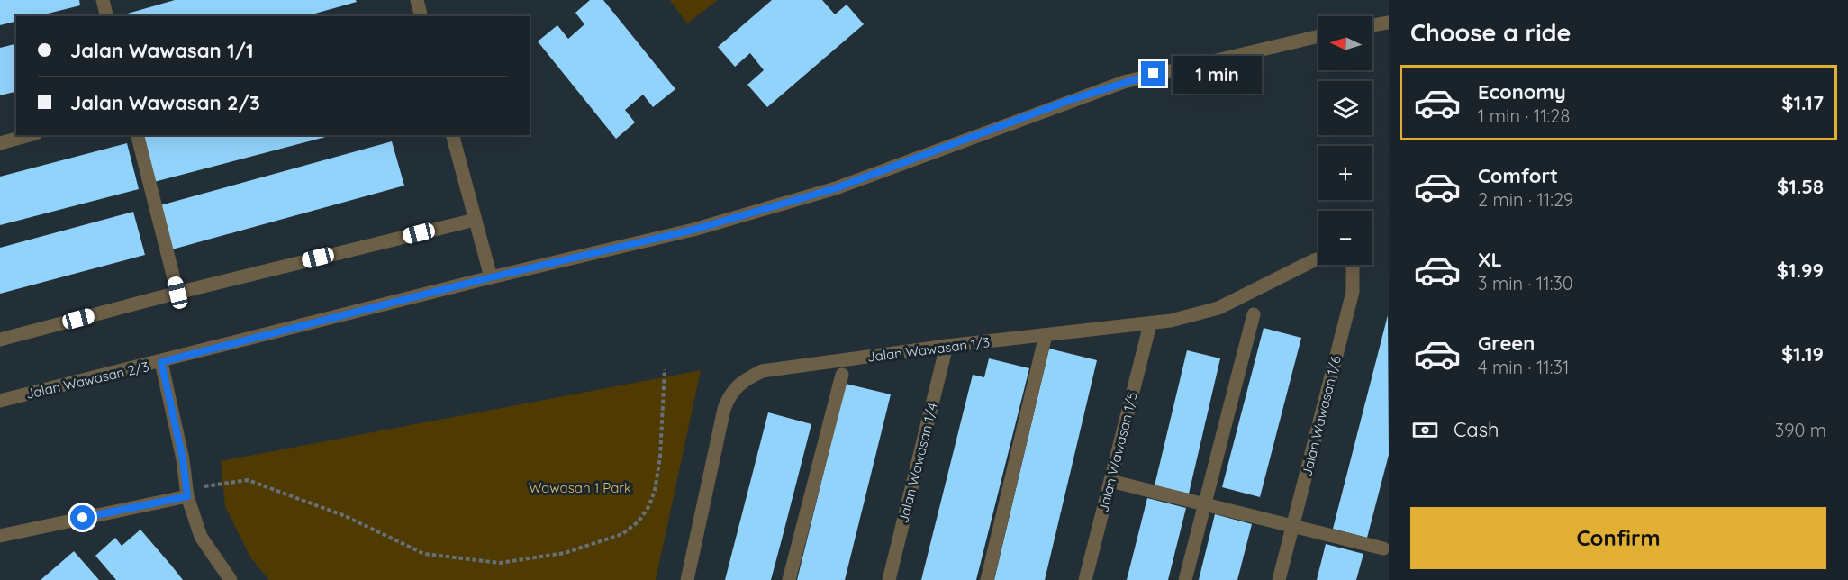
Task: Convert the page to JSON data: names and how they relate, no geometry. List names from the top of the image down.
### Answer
{
  "streets": {
    "street": [
      "Jalan Wawasan 1/3",
      "Jalan Wawasan 2/3",
      "Jalan Wawasan 1/6",
      "Jalan Wawasan 1/5",
      "Jalan Wawasan 1/4"
    ]
  },
  "crossings": [
    ["Jalan Wawasan 1/3", "Jalan Wawasan 1/5"],
    ["Jalan Wawasan 1/3", "Jalan Wawasan 1/4"]
  ],
  "parks": ["Wawasan 1 Park"],
  "north": "left",
  "page": {
    "heading": "Choose a ride",
    "map_buttons": ["+", "−"],
    "banner": ["Jalan Wawasan 1/1", "Jalan Wawasan 2/3"],
    "bubble": "1 min",
    "list": [
      {
        "name": "Economy",
        "note": "1 min · 11:28",
        "value": "$1.17"
      },
      {
        "name": "Comfort",
        "note": "2 min · 11:29",
        "value": "$1.58"
      },
      {
        "name": "XL",
        "note": "3 min · 11:30",
        "value": "$1.99"
      },
      {
        "name": "Green",
        "note": "4 min · 11:31",
        "value": "$1.19"
      }
    ],
    "pay": ["Cash", "390 m"],
    "buttons": "Confirm"
  }
}
